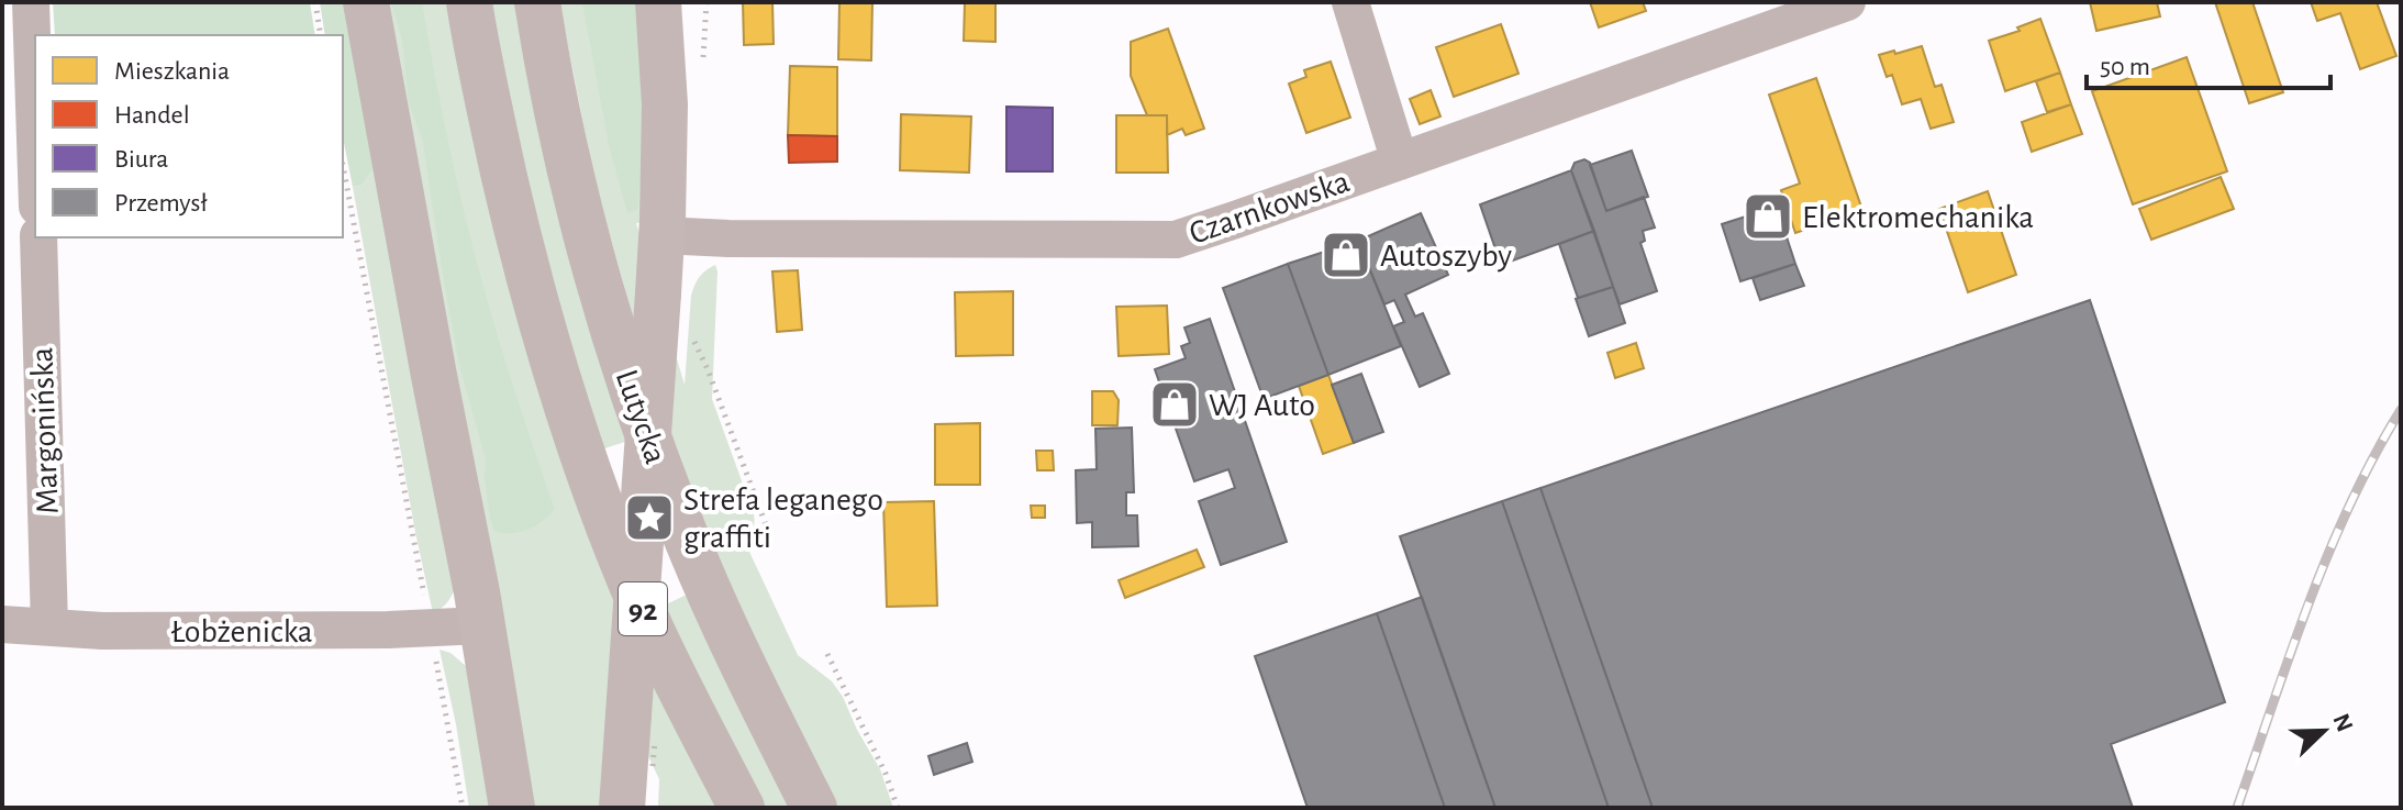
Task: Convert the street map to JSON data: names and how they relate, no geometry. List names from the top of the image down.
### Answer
{
  "streets": {
    "main road": ["Lutycka", "92"],
    "street": ["Czarnkowska", "Margonińska", "Łobżenicka"]
  },
  "crossings": [
    ["Margonińska", "Łobżenicka"]
  ],
  "places": {
    "shop": ["Elektromechanika", "Autoszyby", "WJ Auto"],
    "place": ["Strefa leganego graffiti"]
  },
  "legend": [
    "Mieszkania",
    "Handel",
    "Biura",
    "Przemysł"
  ],
  "scale_bar": "50 m",
  "north": "top right"
}
